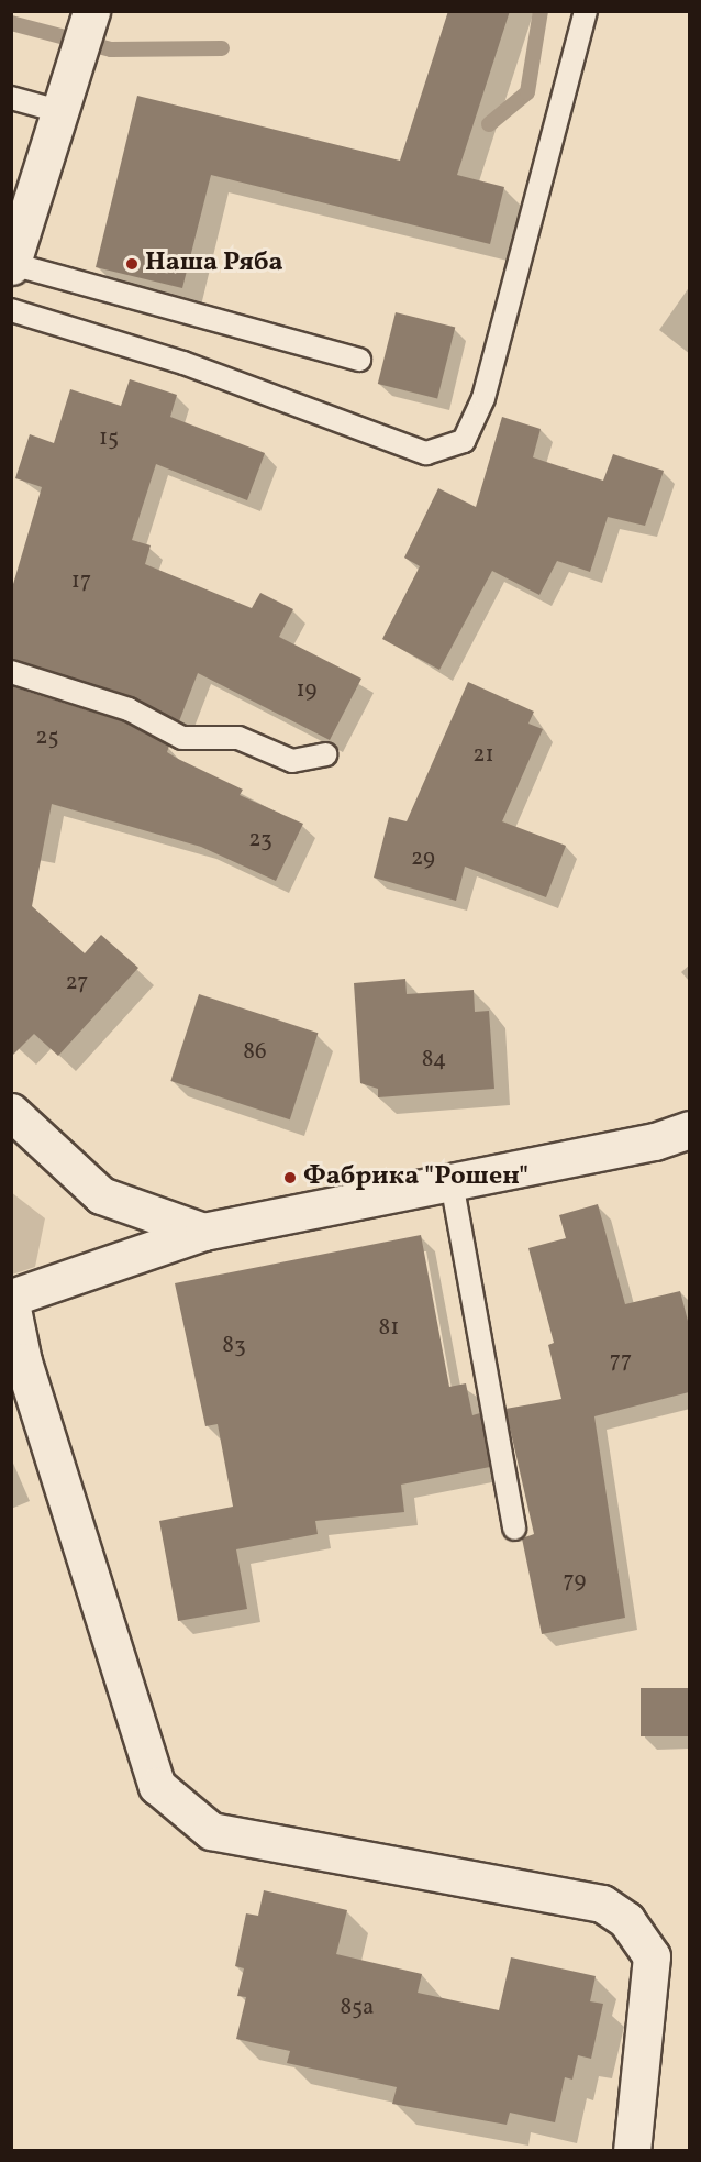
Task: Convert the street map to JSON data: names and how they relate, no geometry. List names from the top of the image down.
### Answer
{
  "places": ["Наша Ряба", "Фабрика \"Рошен\""],
  "house_numbers": [
    "15",
    "17",
    "19",
    "25",
    "21",
    "23",
    "29",
    "27",
    "86",
    "84",
    "81",
    "83",
    "77",
    "79",
    "85а"
  ]
}
